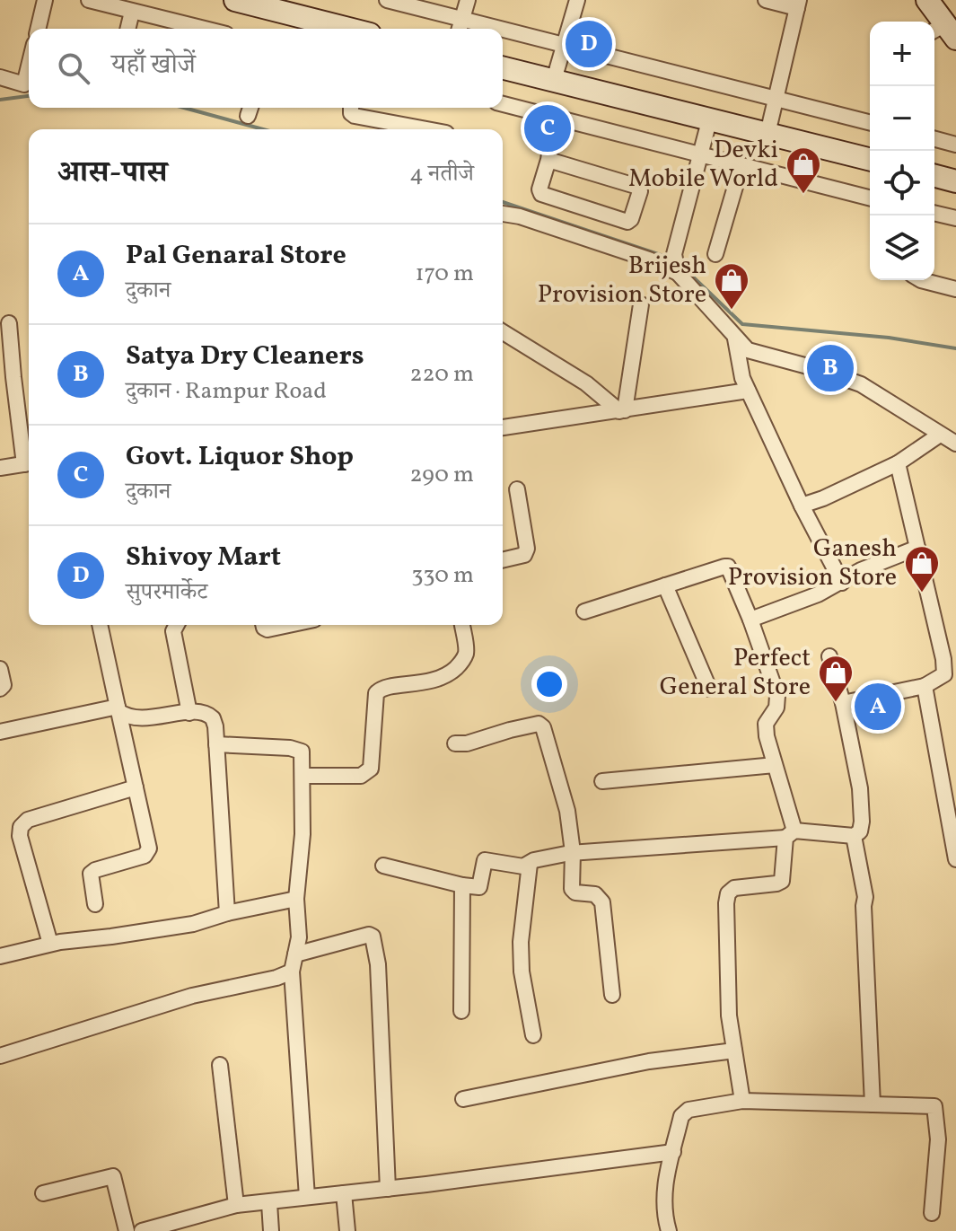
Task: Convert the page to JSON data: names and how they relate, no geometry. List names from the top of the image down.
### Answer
{
  "places": {
    "shop": [
      "Devki Mobile World",
      "Brijesh Provision Store",
      "Ganesh Provision Store",
      "Perfect General Store"
    ]
  },
  "page": {
    "pins": [
      "D",
      "C",
      "B",
      "A"
    ],
    "map_buttons": ["+", "−"],
    "search": "यहाँ खोजें",
    "heading": ["आस-पास", "4 नतीजे"],
    "list": [
      {
        "mark": "A",
        "name": "Pal Genaral Store",
        "note": "दुकान",
        "value": "170 m"
      },
      {
        "mark": "B",
        "name": "Satya Dry Cleaners",
        "note": "दुकान · Rampur Road",
        "value": "220 m"
      },
      {
        "mark": "C",
        "name": "Govt. Liquor Shop",
        "note": "दुकान",
        "value": "290 m"
      },
      {
        "mark": "D",
        "name": "Shivoy Mart",
        "note": "सुपरमार्केट",
        "value": "330 m"
      }
    ]
  }
}
